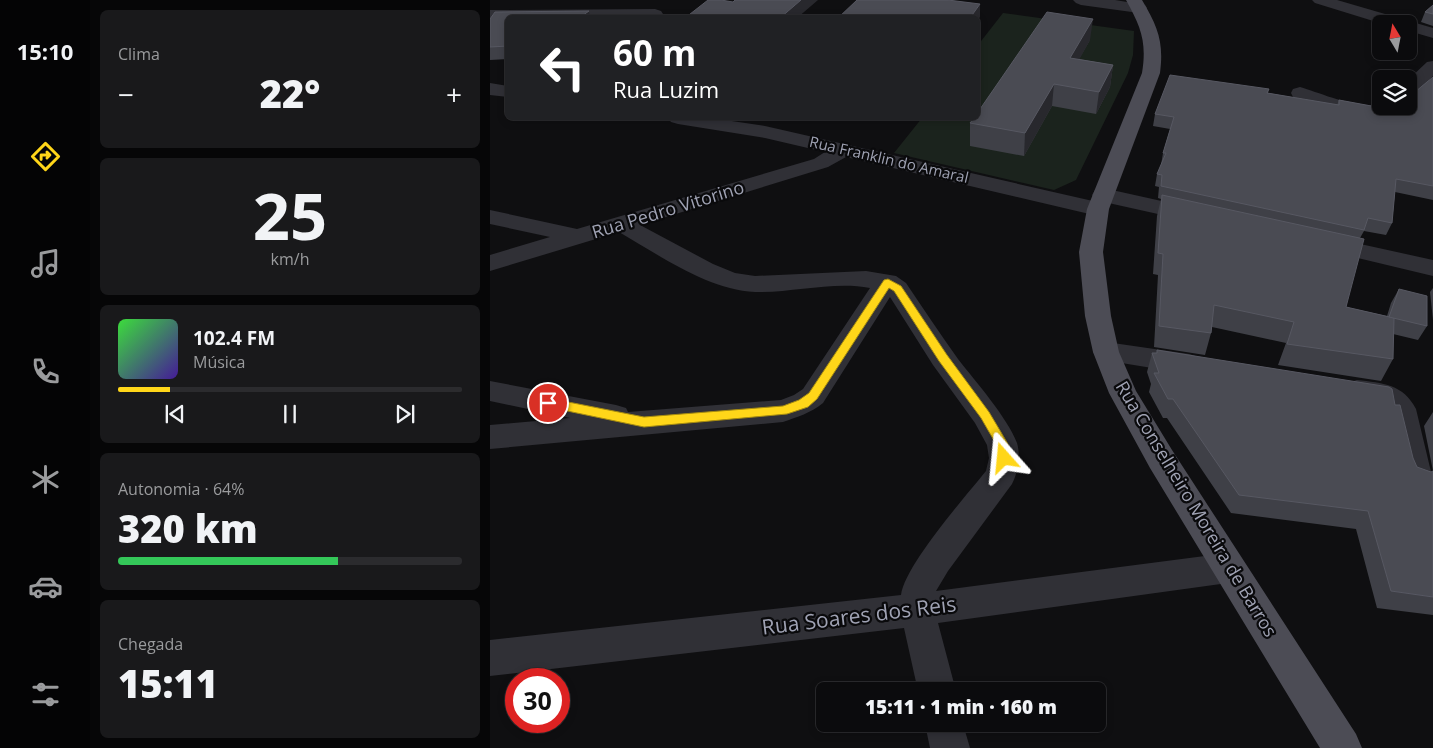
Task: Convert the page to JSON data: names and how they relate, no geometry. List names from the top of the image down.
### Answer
{
  "streets": {
    "main road": ["Rua Conselheiro Moreira de Barros"],
    "street": ["Rua Franklin do Amaral", "Rua Pedro Vitorino", "Rua Soares dos Reis"]
  },
  "crossings": [
    ["Rua Franklin do Amaral", "Rua Pedro Vitorino"],
    ["Rua Franklin do Amaral", "Rua Conselheiro Moreira de Barros"],
    ["Rua Conselheiro Moreira de Barros", "Rua Soares dos Reis"]
  ],
  "north": "top",
  "page": {
    "tabs": "15:10",
    "tile": [
      "Clima",
      ["25", "km/h"],
      ["Autonomia · 64%", "320 km"],
      ["Chegada", "15:11"]
    ],
    "turn": ["60 m", "Rua Luzim"],
    "heat": ["−", "22°", "+"],
    "song": ["102.4 FM", "Música"],
    "limit": "30",
    "trip": "15:11 · 1 min · 160 m"
  }
}
